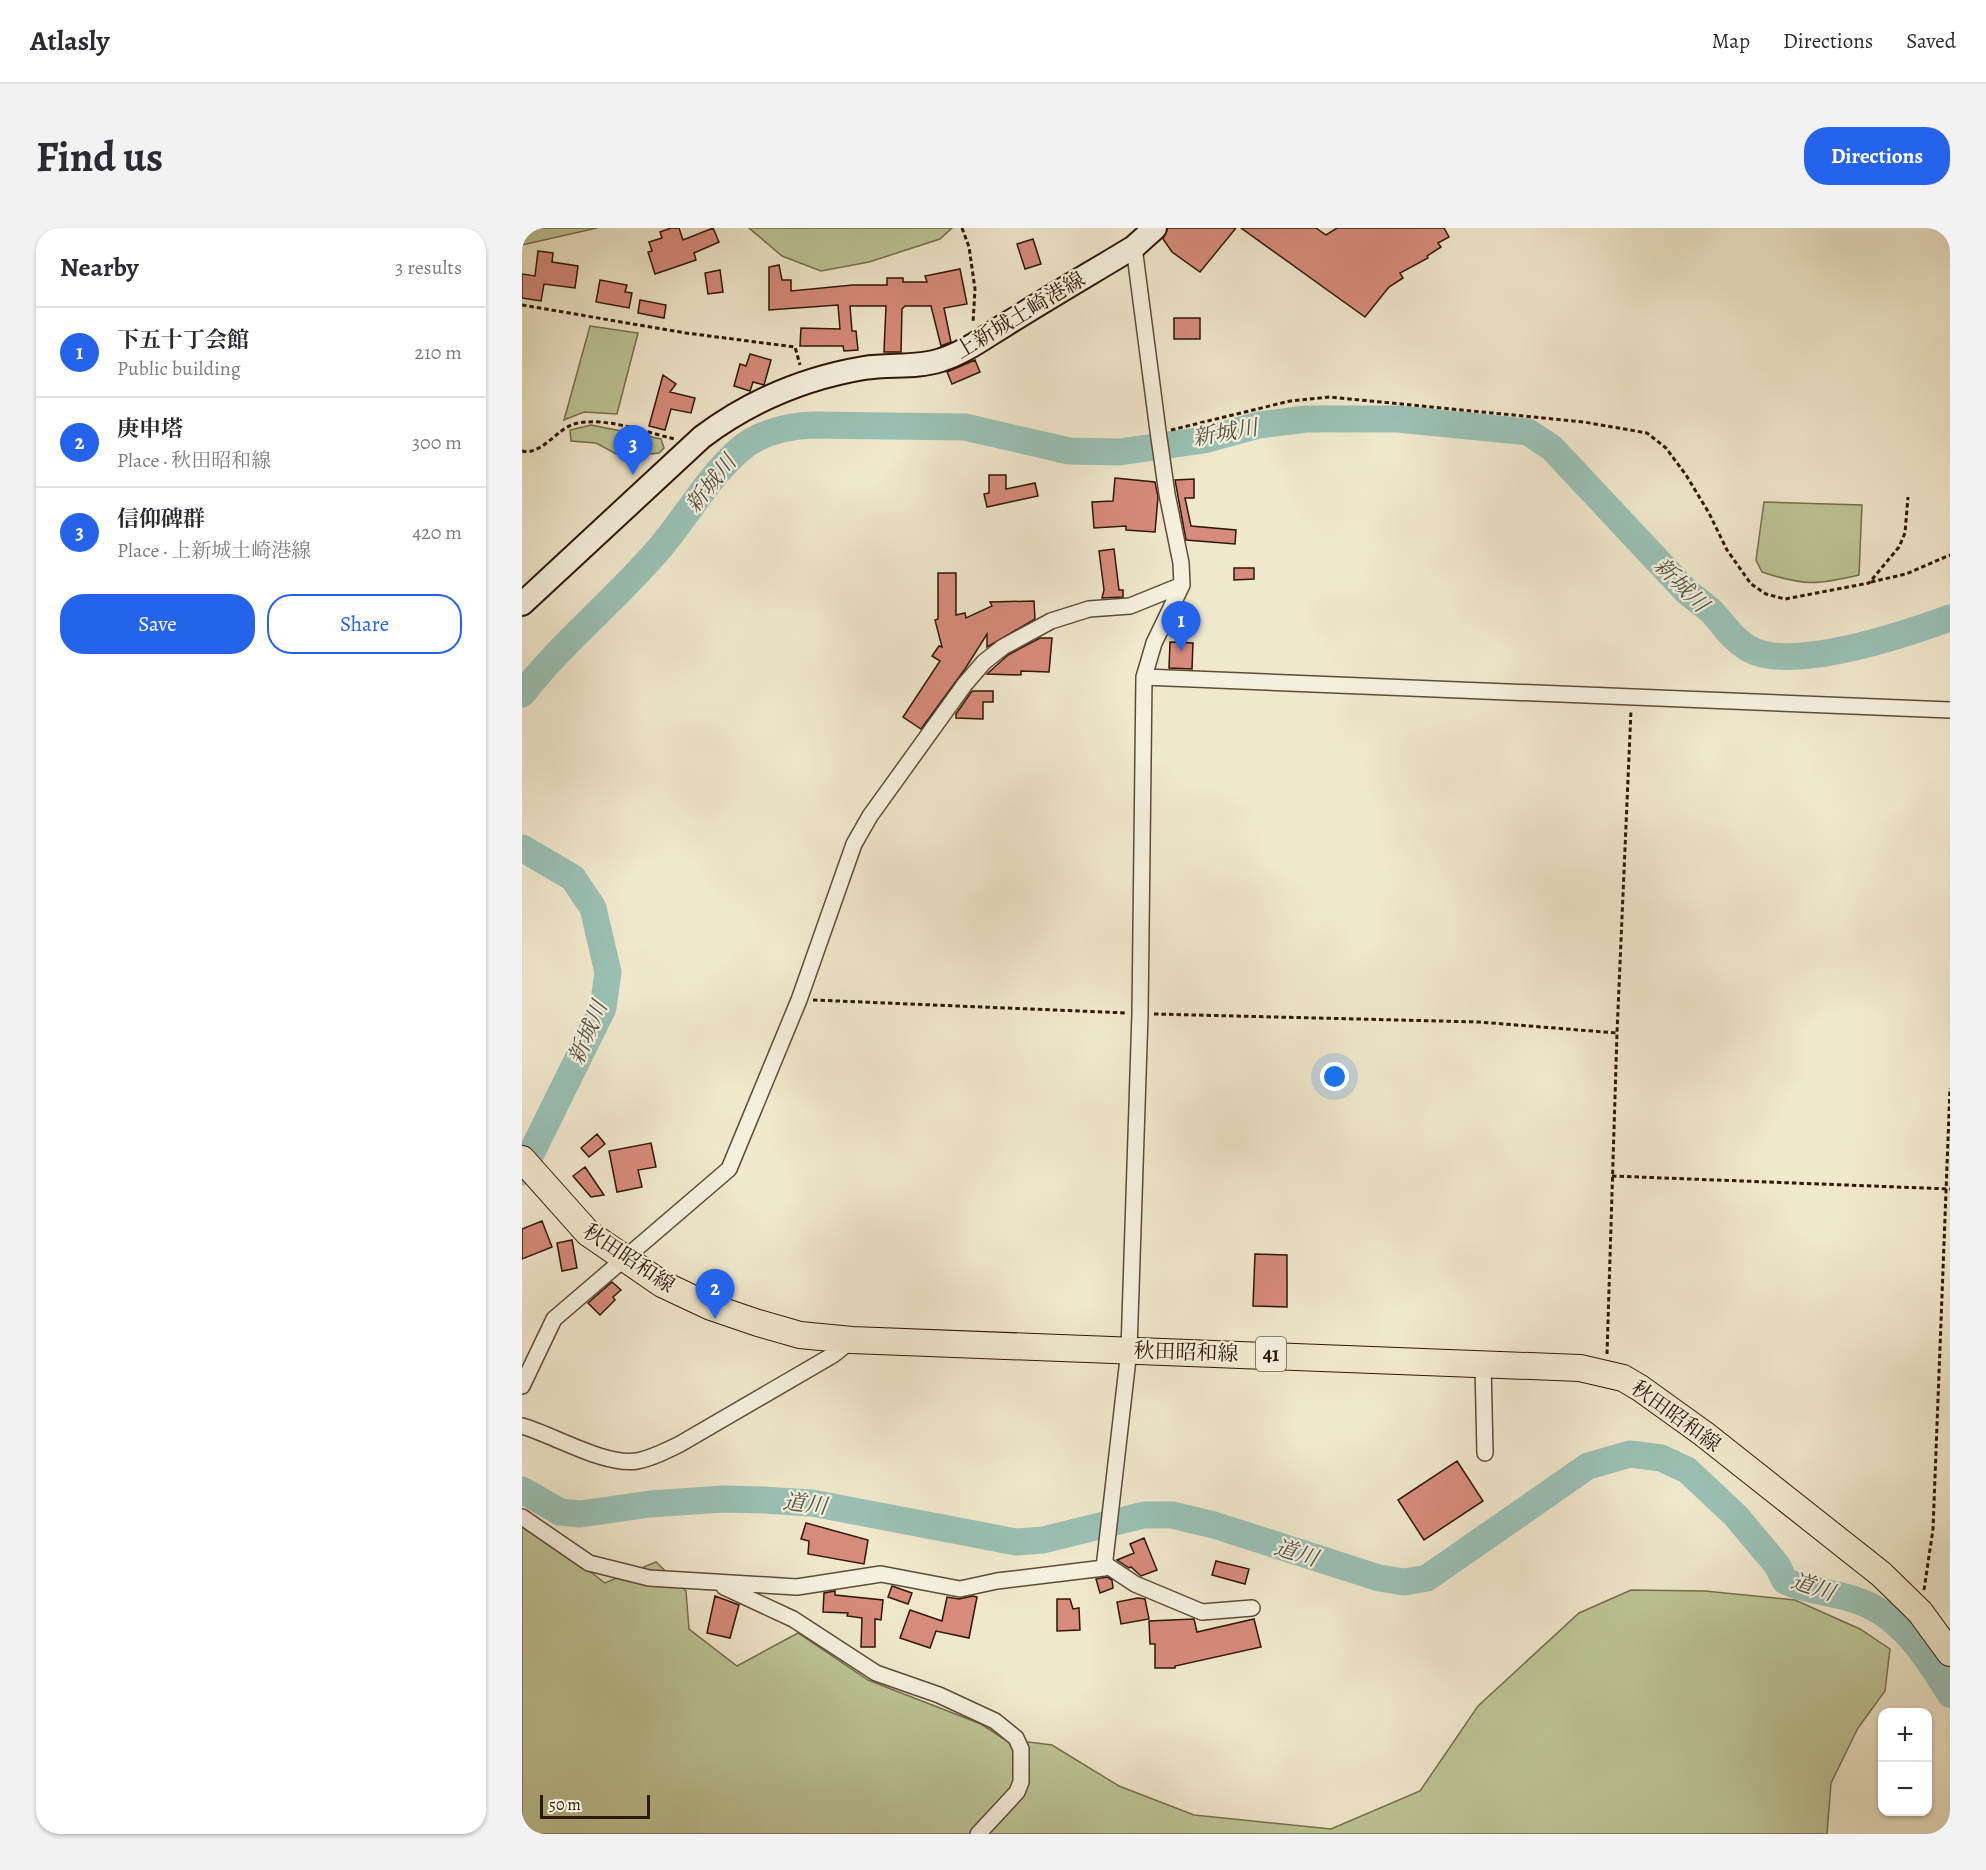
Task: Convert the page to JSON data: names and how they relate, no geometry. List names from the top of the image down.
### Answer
{
  "streets": {
    "main road": ["上新城土崎港線", "秋田昭和線", "41"]
  },
  "water": ["新城川", "道川"],
  "scale_bar": "50 m",
  "page": {
    "header": "Atlasly",
    "nav": ["Map", "Directions", "Saved"],
    "buttons": [
      "Directions",
      ["Save", "Share"]
    ],
    "title": "Find us",
    "heading": ["Nearby", "3 results"],
    "list": [
      {
        "mark": "1",
        "name": "下五十丁会館",
        "note": "Public building",
        "value": "210 m"
      },
      {
        "mark": "2",
        "name": "庚申塔",
        "note": "Place · 秋田昭和線",
        "value": "300 m"
      },
      {
        "mark": "3",
        "name": "信仰碑群",
        "note": "Place · 上新城土崎港線",
        "value": "420 m"
      }
    ],
    "pins": ["3", "1", "2"],
    "map_buttons": ["+", "−"],
    "scale": "50 m"
  }
}
